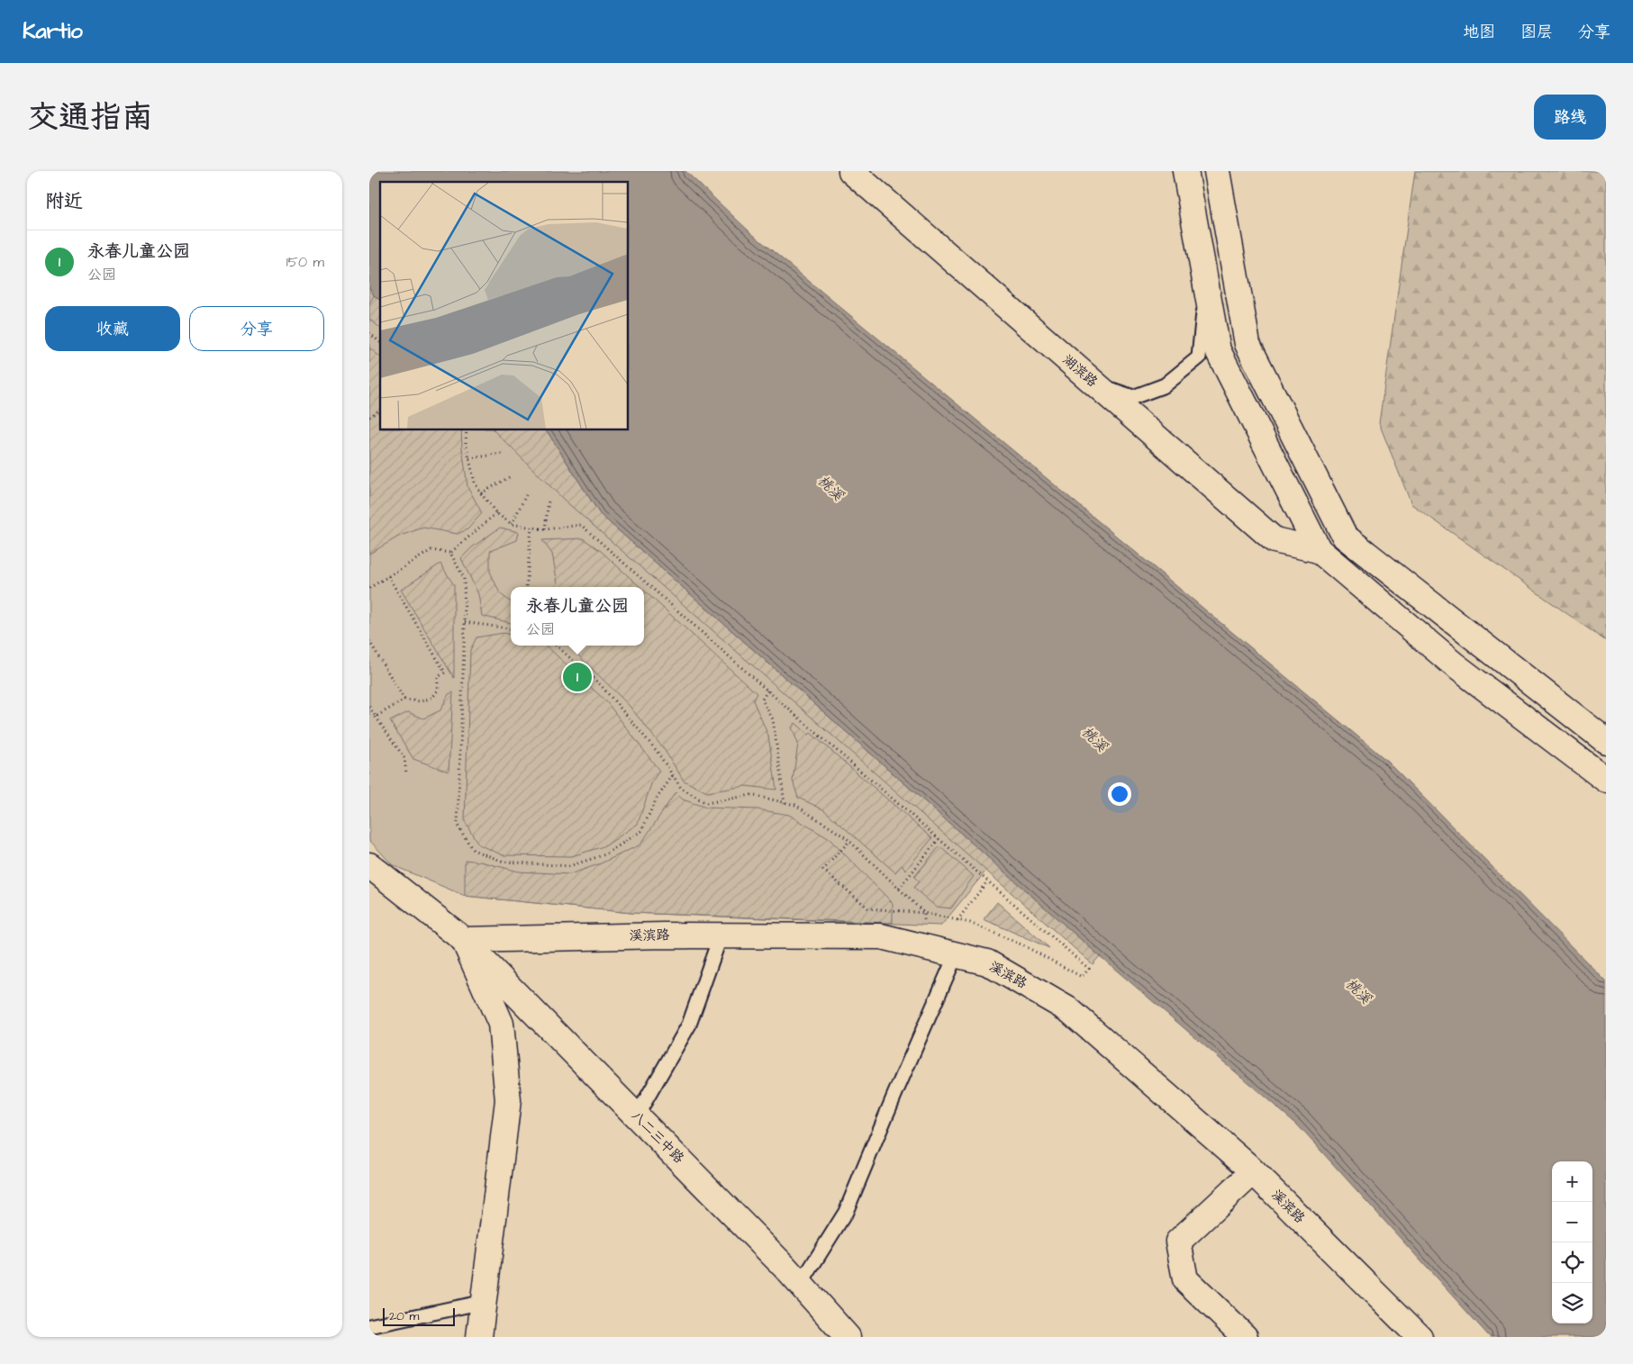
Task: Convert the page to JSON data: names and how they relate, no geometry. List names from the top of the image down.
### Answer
{
  "streets": {
    "main road": ["湖滨路", "溪滨路", "八二三中路"]
  },
  "crossings": [
    ["溪滨路", "八二三中路"]
  ],
  "water": ["桃溪"],
  "scale_bar": "20 m",
  "page": {
    "header": "Kartio",
    "nav": ["地图", "图层", "分享"],
    "title": "交通指南",
    "buttons": [
      "路线",
      ["收藏", "分享"]
    ],
    "heading": "附近",
    "list": [
      {
        "mark": "1",
        "name": "永春儿童公园",
        "note": "公园",
        "value": "150 m"
      }
    ],
    "popup": ["永春儿童公园", "公园"],
    "pins": "1",
    "map_buttons": ["+", "−"],
    "scale": "20 m"
  }
}
